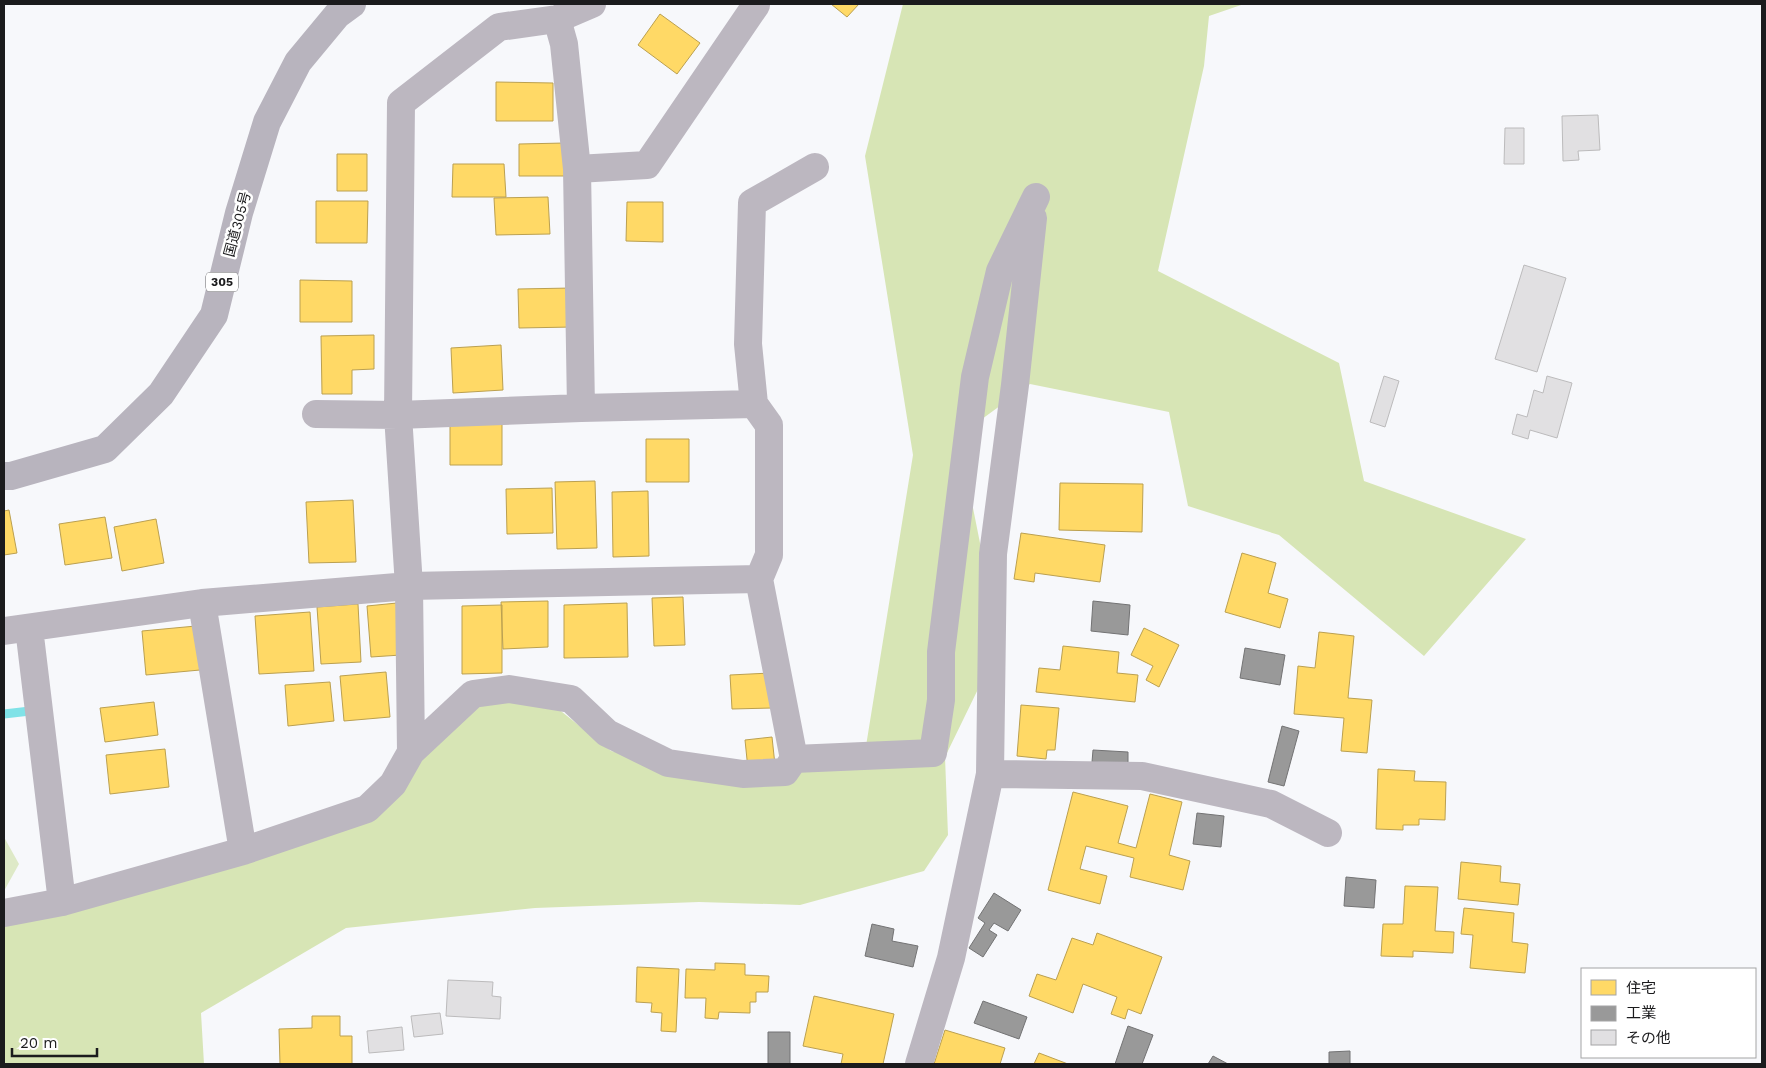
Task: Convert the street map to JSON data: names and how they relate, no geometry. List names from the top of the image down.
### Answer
{
  "streets": {
    "highway": ["国道305号", "305"]
  },
  "legend": ["住宅", "工業", "その他"],
  "scale_bar": "20 m"
}
